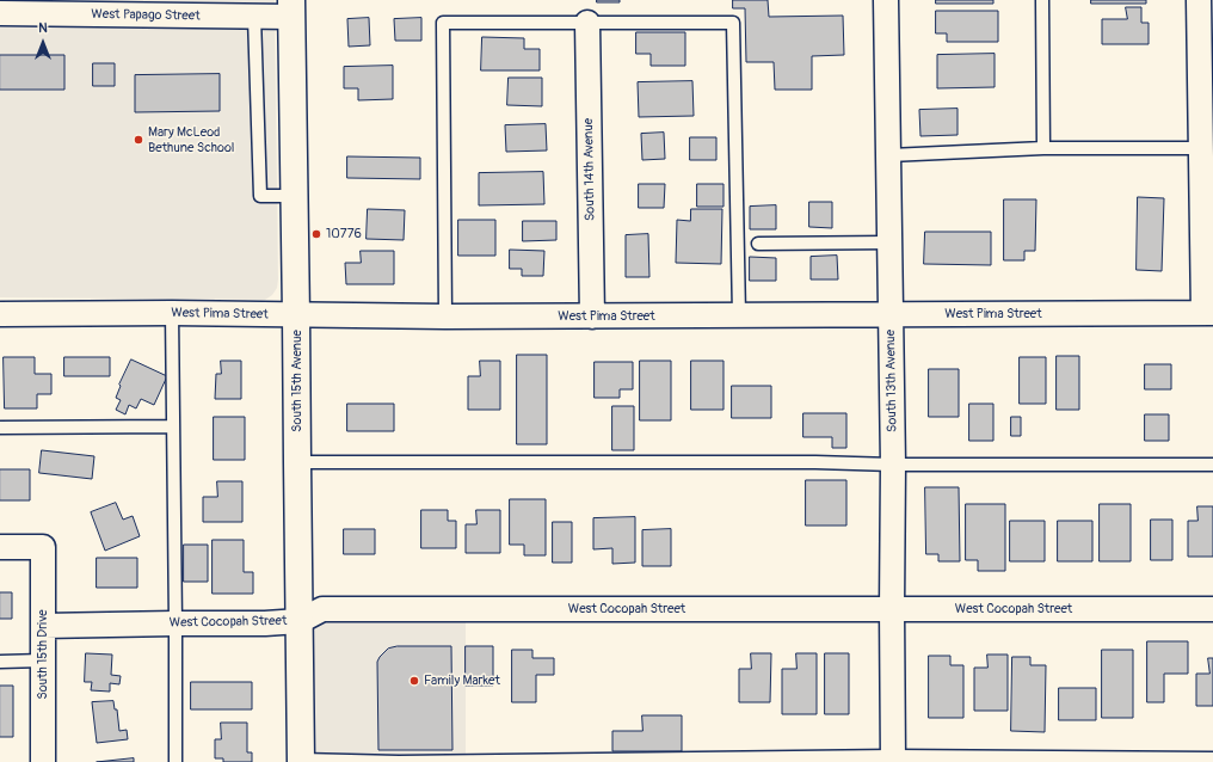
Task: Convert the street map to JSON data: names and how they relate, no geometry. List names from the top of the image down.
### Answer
{
  "streets": {
    "main road": ["South 15th Avenue"],
    "street": [
      "West Papago Street",
      "South 14th Avenue",
      "West Pima Street",
      "South 13th Avenue",
      "West Cocopah Street",
      "South 15th Drive"
    ]
  },
  "crossings": [
    ["West Papago Street", "South 15th Avenue"],
    ["South 14th Avenue", "West Pima Street"],
    ["West Pima Street", "South 15th Avenue"],
    ["West Pima Street", "South 13th Avenue"],
    ["South 15th Avenue", "West Cocopah Street"],
    ["South 13th Avenue", "West Cocopah Street"],
    ["West Cocopah Street", "South 15th Drive"]
  ],
  "places": ["Mary McLeod Bethune School", "10776", "Family Market"],
  "north": "top"
}
